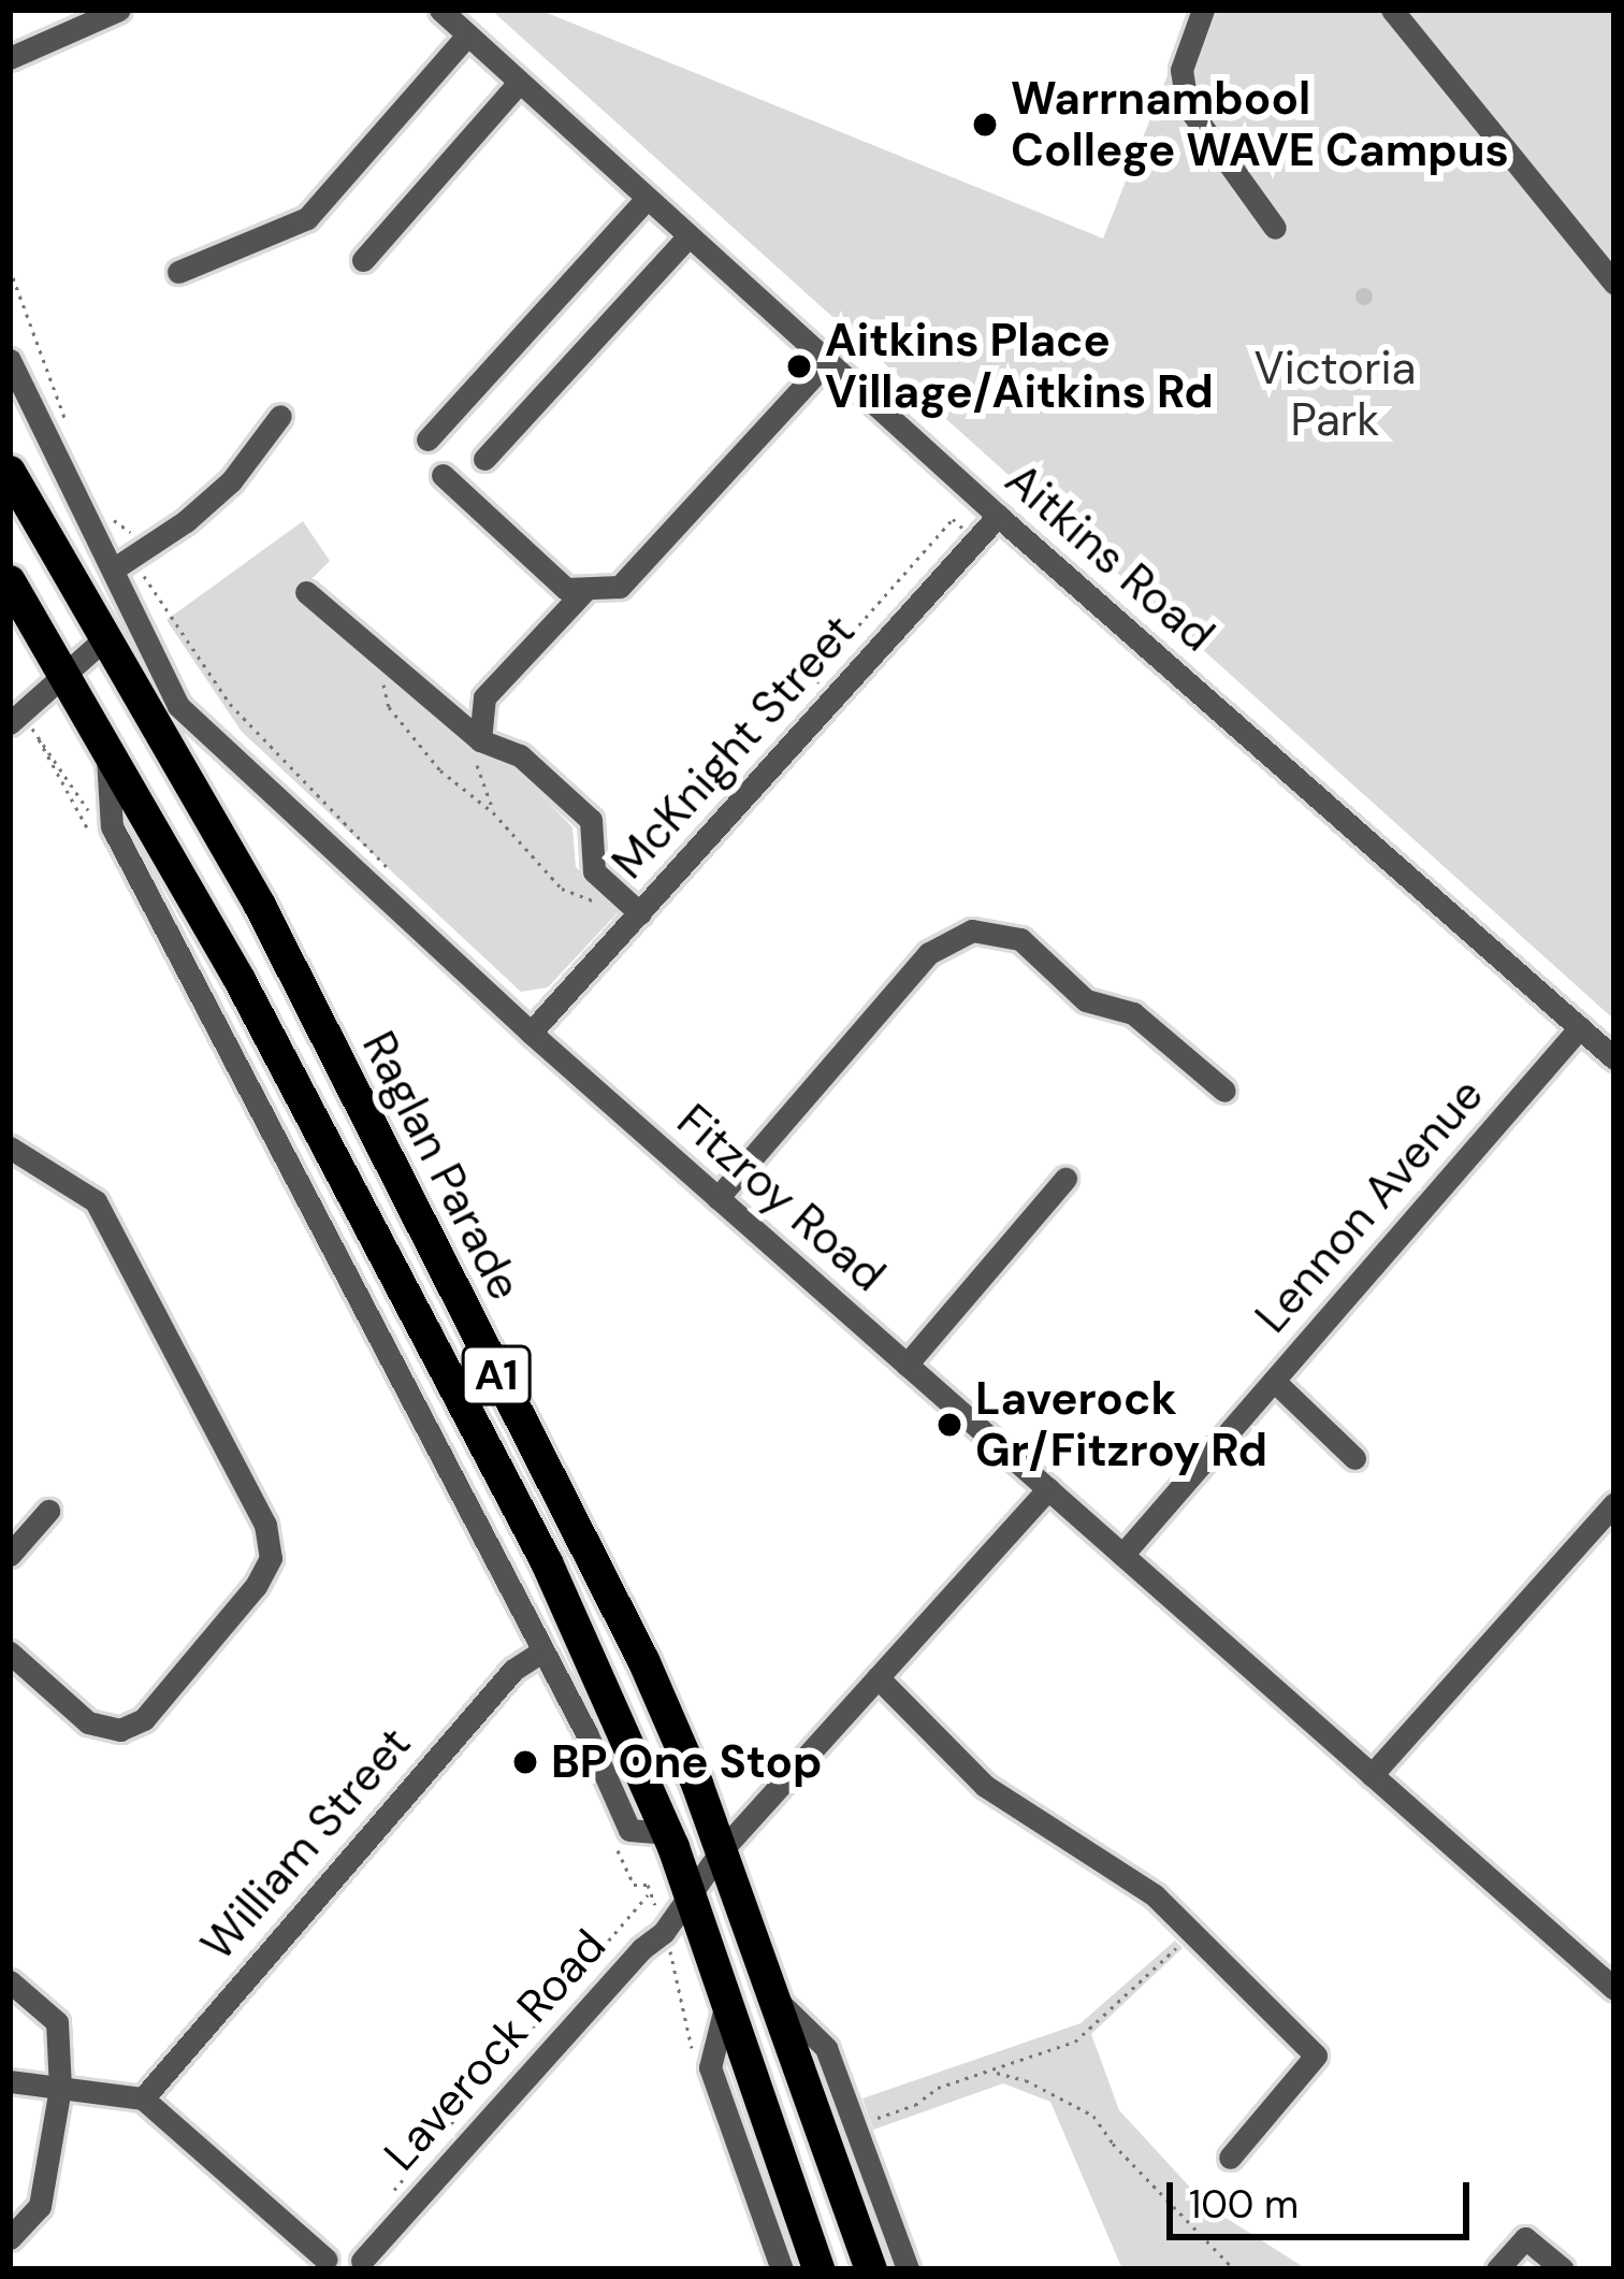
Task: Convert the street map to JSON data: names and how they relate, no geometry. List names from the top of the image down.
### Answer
{
  "streets": {
    "highway": ["Raglan Parade", "A1"],
    "street": [
      "Aitkins Road",
      "McKnight Street",
      "Fitzroy Road",
      "Lennon Avenue",
      "William Street",
      "Laverock Road"
    ]
  },
  "crossings": [
    ["Aitkins Road", "McKnight Street"],
    ["Aitkins Road", "Lennon Avenue"],
    ["McKnight Street", "Fitzroy Road"],
    ["Raglan Parade", "William Street"],
    ["Raglan Parade", "Laverock Road"],
    ["Fitzroy Road", "Lennon Avenue"],
    ["Fitzroy Road", "Laverock Road"]
  ],
  "parks": ["Victoria Park"],
  "places": [
    "Warrnambool College WAVE Campus",
    "Aitkins Place Village/Aitkins Rd",
    "Laverock Gr/Fitzroy Rd",
    "BP One Stop"
  ],
  "scale_bar": "100 m"
}
